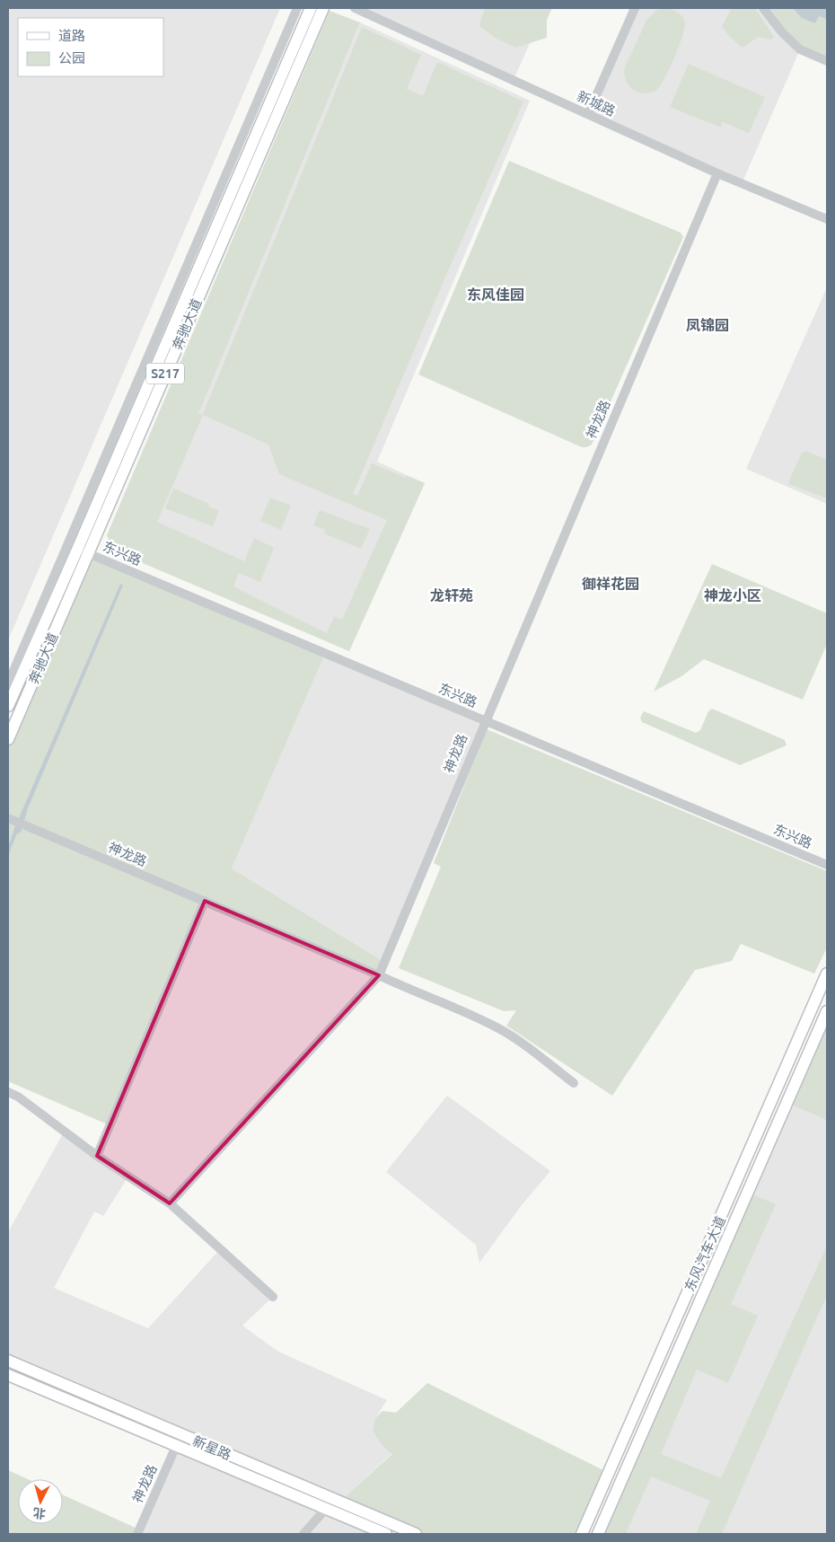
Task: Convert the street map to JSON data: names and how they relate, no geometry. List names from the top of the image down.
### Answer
{
  "streets": {
    "main road": [
      "奔驰大道",
      "S217",
      "东风汽车大道",
      "新星路"
    ],
    "street": ["新城路", "神龙路", "东兴路"]
  },
  "crossings": [
    ["新城路", "神龙路"],
    ["奔驰大道", "东兴路"],
    ["神龙路", "东兴路"],
    ["神龙路", "新星路"]
  ],
  "districts": [
    "东风佳园",
    "凤锦园",
    "御祥花园",
    "龙轩苑",
    "神龙小区"
  ],
  "legend": ["道路", "公园"],
  "north": "bottom"
}
